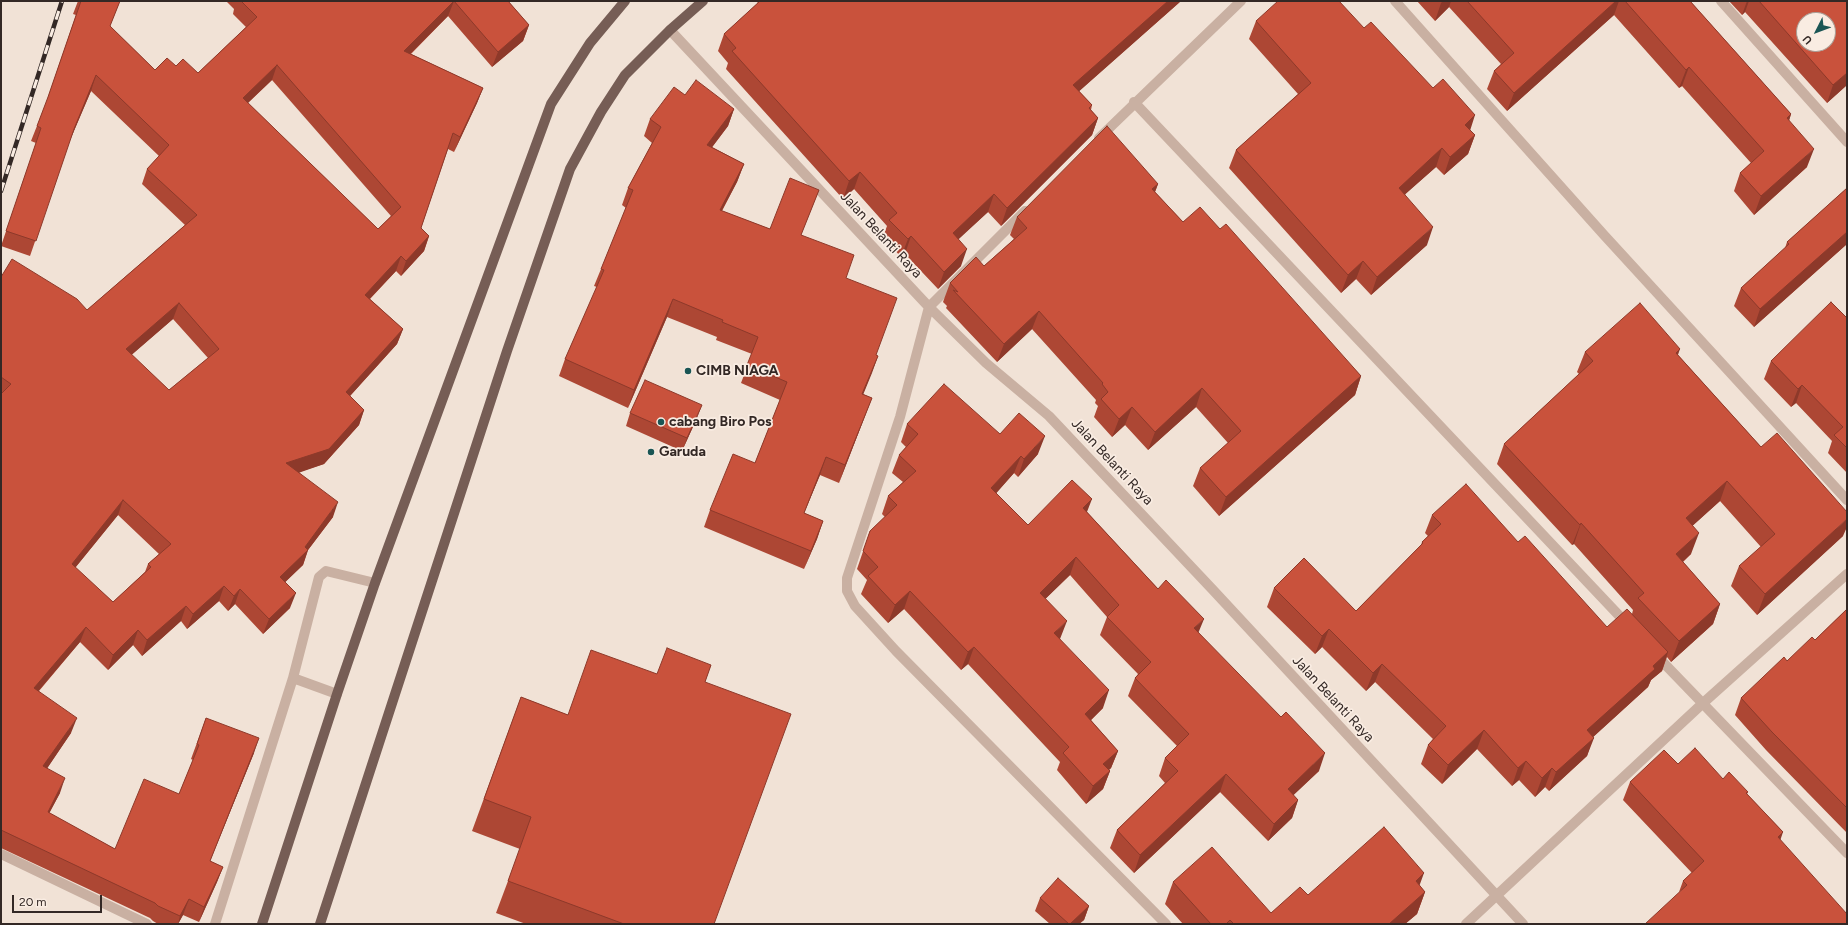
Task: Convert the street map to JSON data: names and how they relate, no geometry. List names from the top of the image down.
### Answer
{
  "streets": {
    "street": ["Jalan Belanti Raya"]
  },
  "places": ["CIMB NIAGA", "cabang Biro Pos", "Garuda"],
  "scale_bar": "20 m",
  "north": "bottom left"
}
